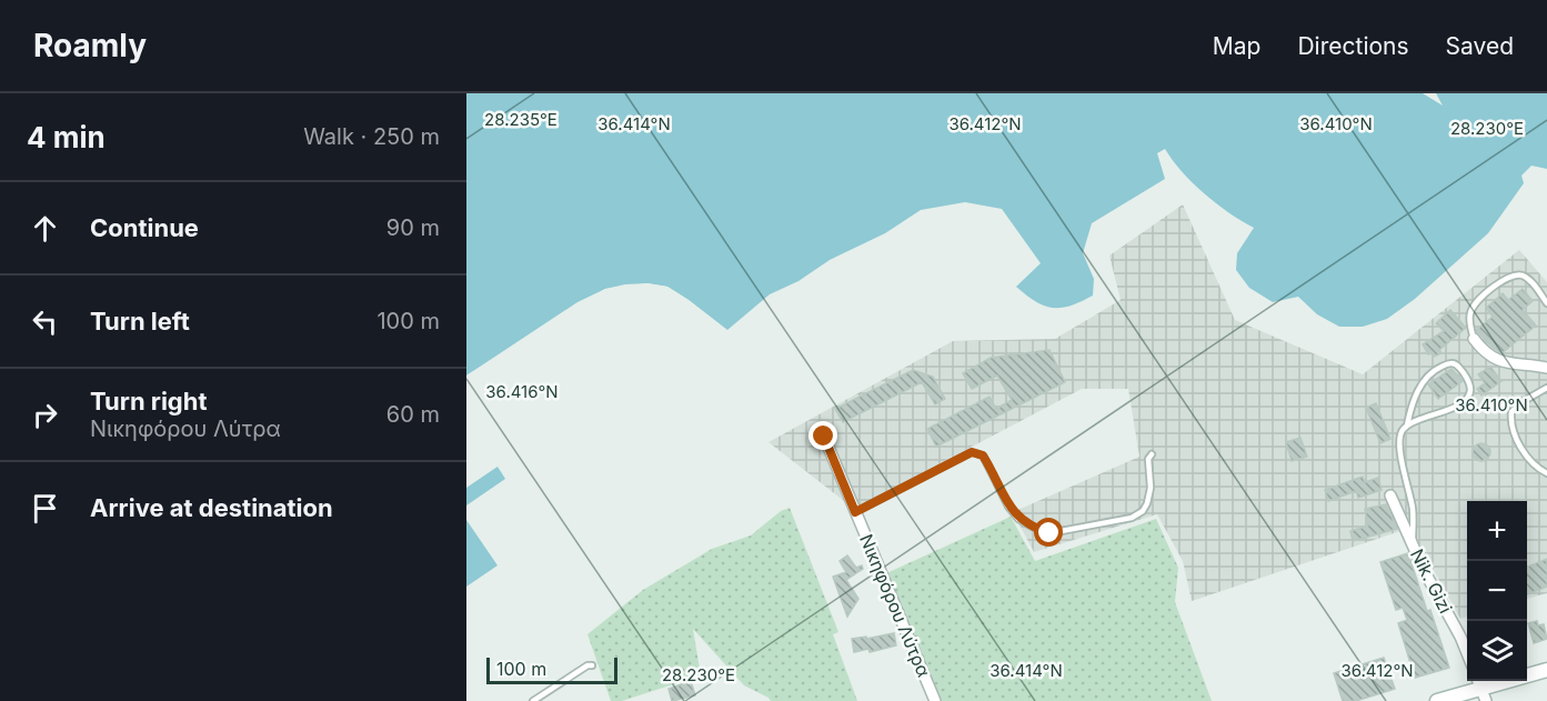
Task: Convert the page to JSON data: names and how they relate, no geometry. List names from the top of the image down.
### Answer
{
  "streets": {
    "street": ["Nik. Gizi", "Νικηφόρου Λύτρα"]
  },
  "scale_bar": "100 m",
  "page": {
    "header": "Roamly",
    "nav": ["Map", "Directions", "Saved"],
    "heading": ["4 min", "Walk · 250 m"],
    "list": [
      ["Continue", "90 m"],
      ["Turn left", "100 m"],
      ["Turn right", "Νικηφόρου Λύτρα", "60 m"],
      "Arrive at destination"
    ],
    "map_buttons": ["+", "−"],
    "scale": "100 m"
  },
  "coordinates": [
    "28.235°E",
    "36.414°N",
    "36.412°N",
    "36.410°N",
    "28.230°E",
    "36.416°N"
  ]
}
